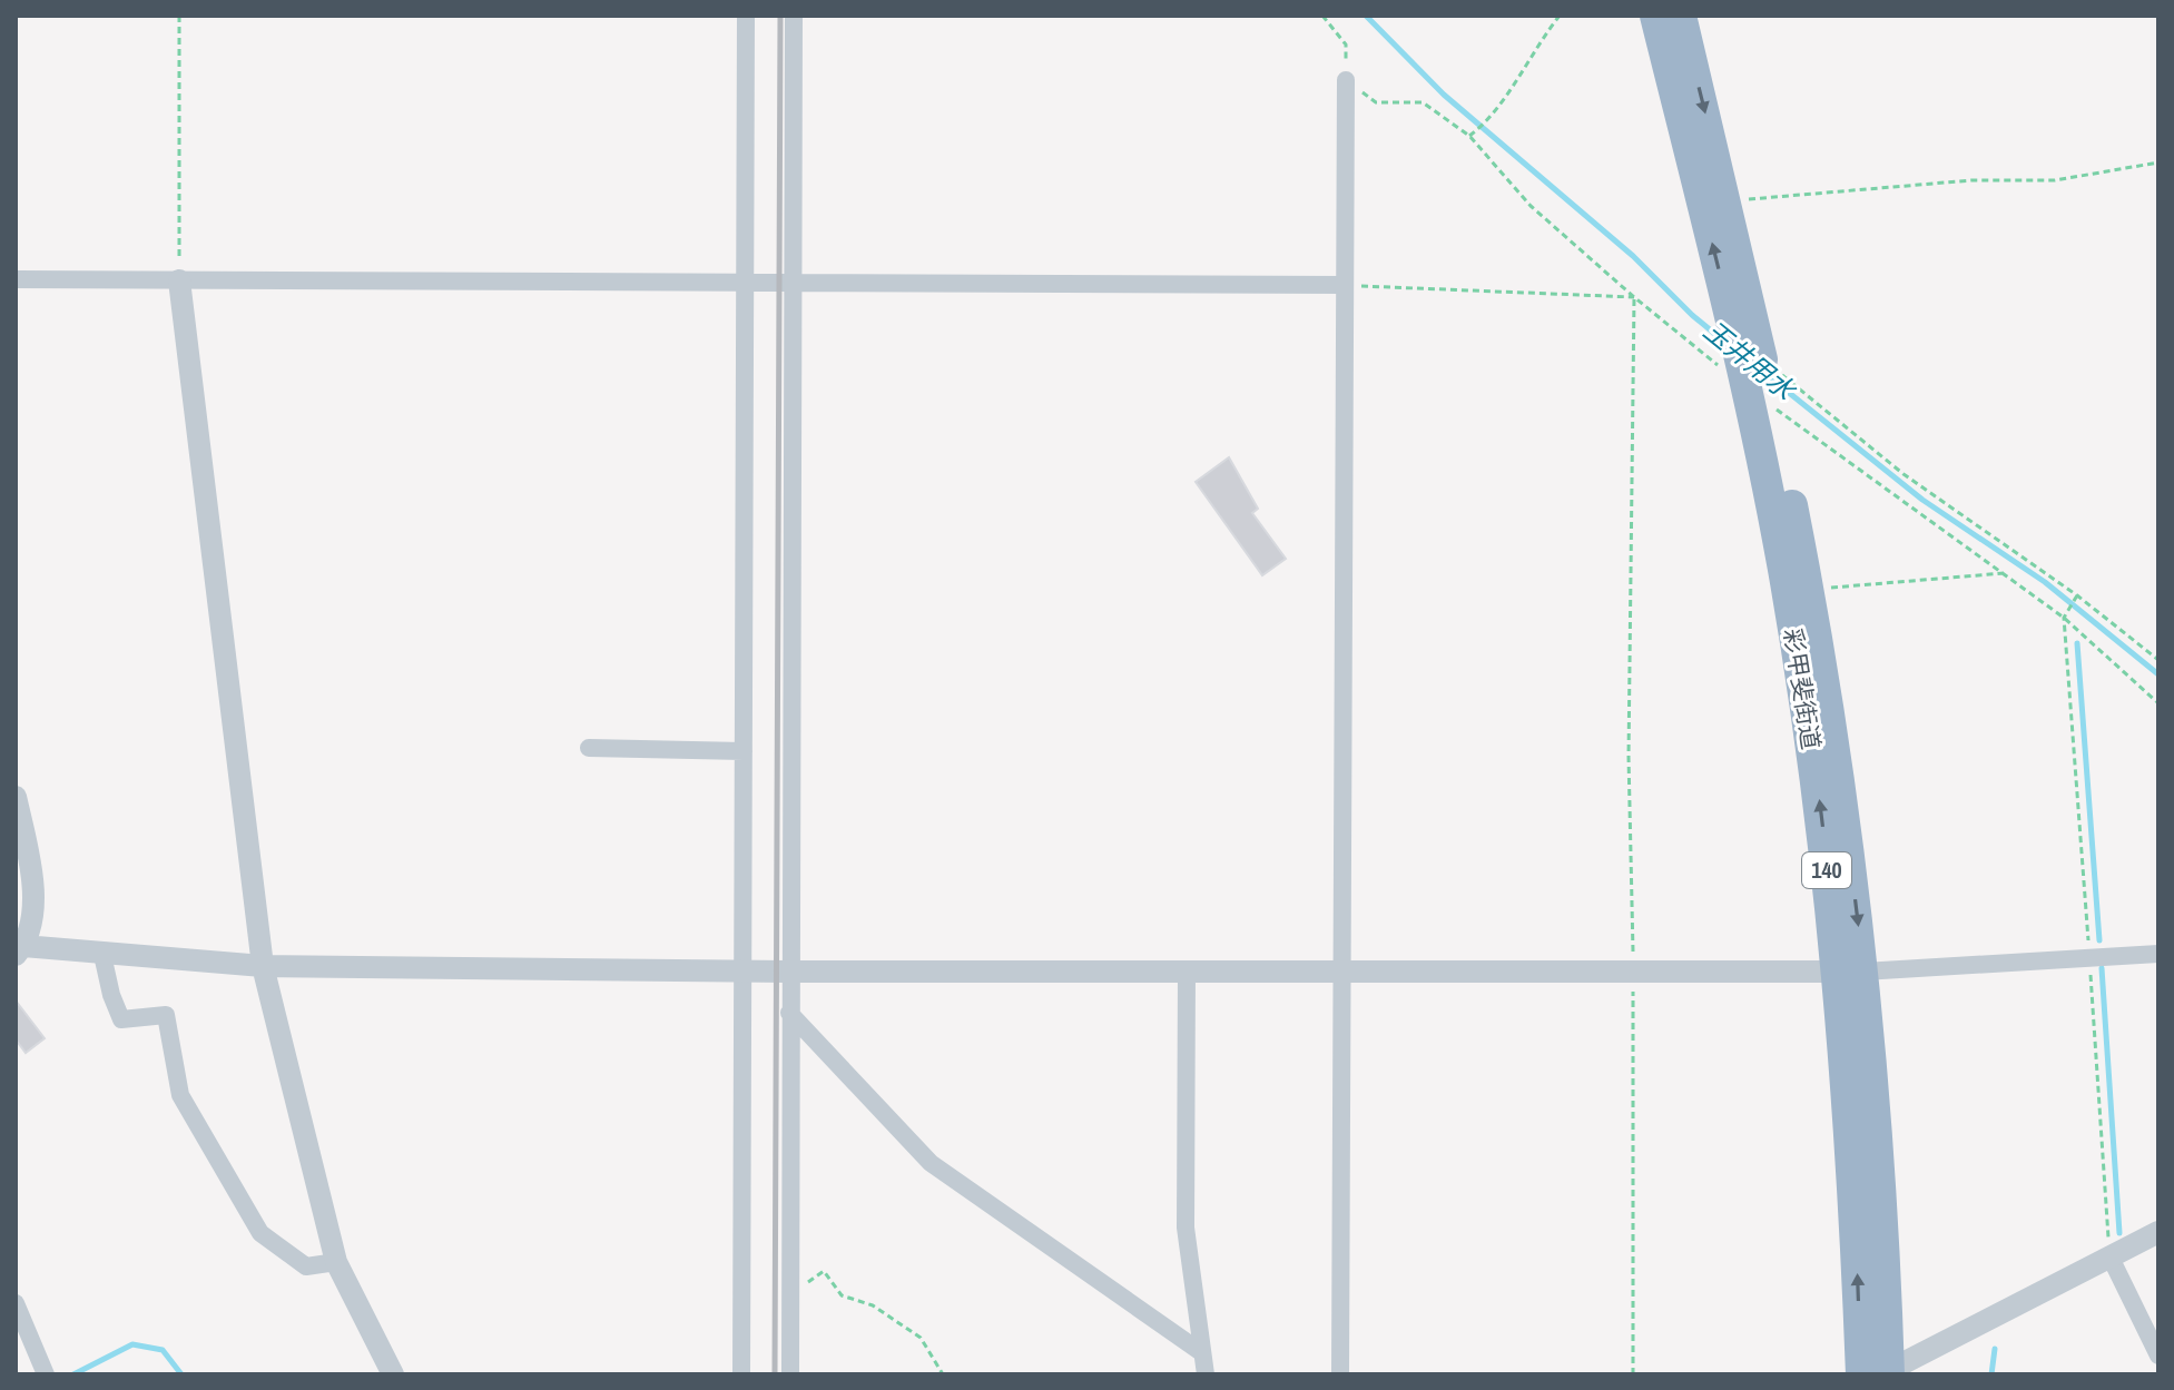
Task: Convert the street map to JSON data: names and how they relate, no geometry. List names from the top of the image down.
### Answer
{
  "streets": {
    "highway": ["彩甲斐街道", "140"]
  },
  "water": ["玉井用水"]
}
